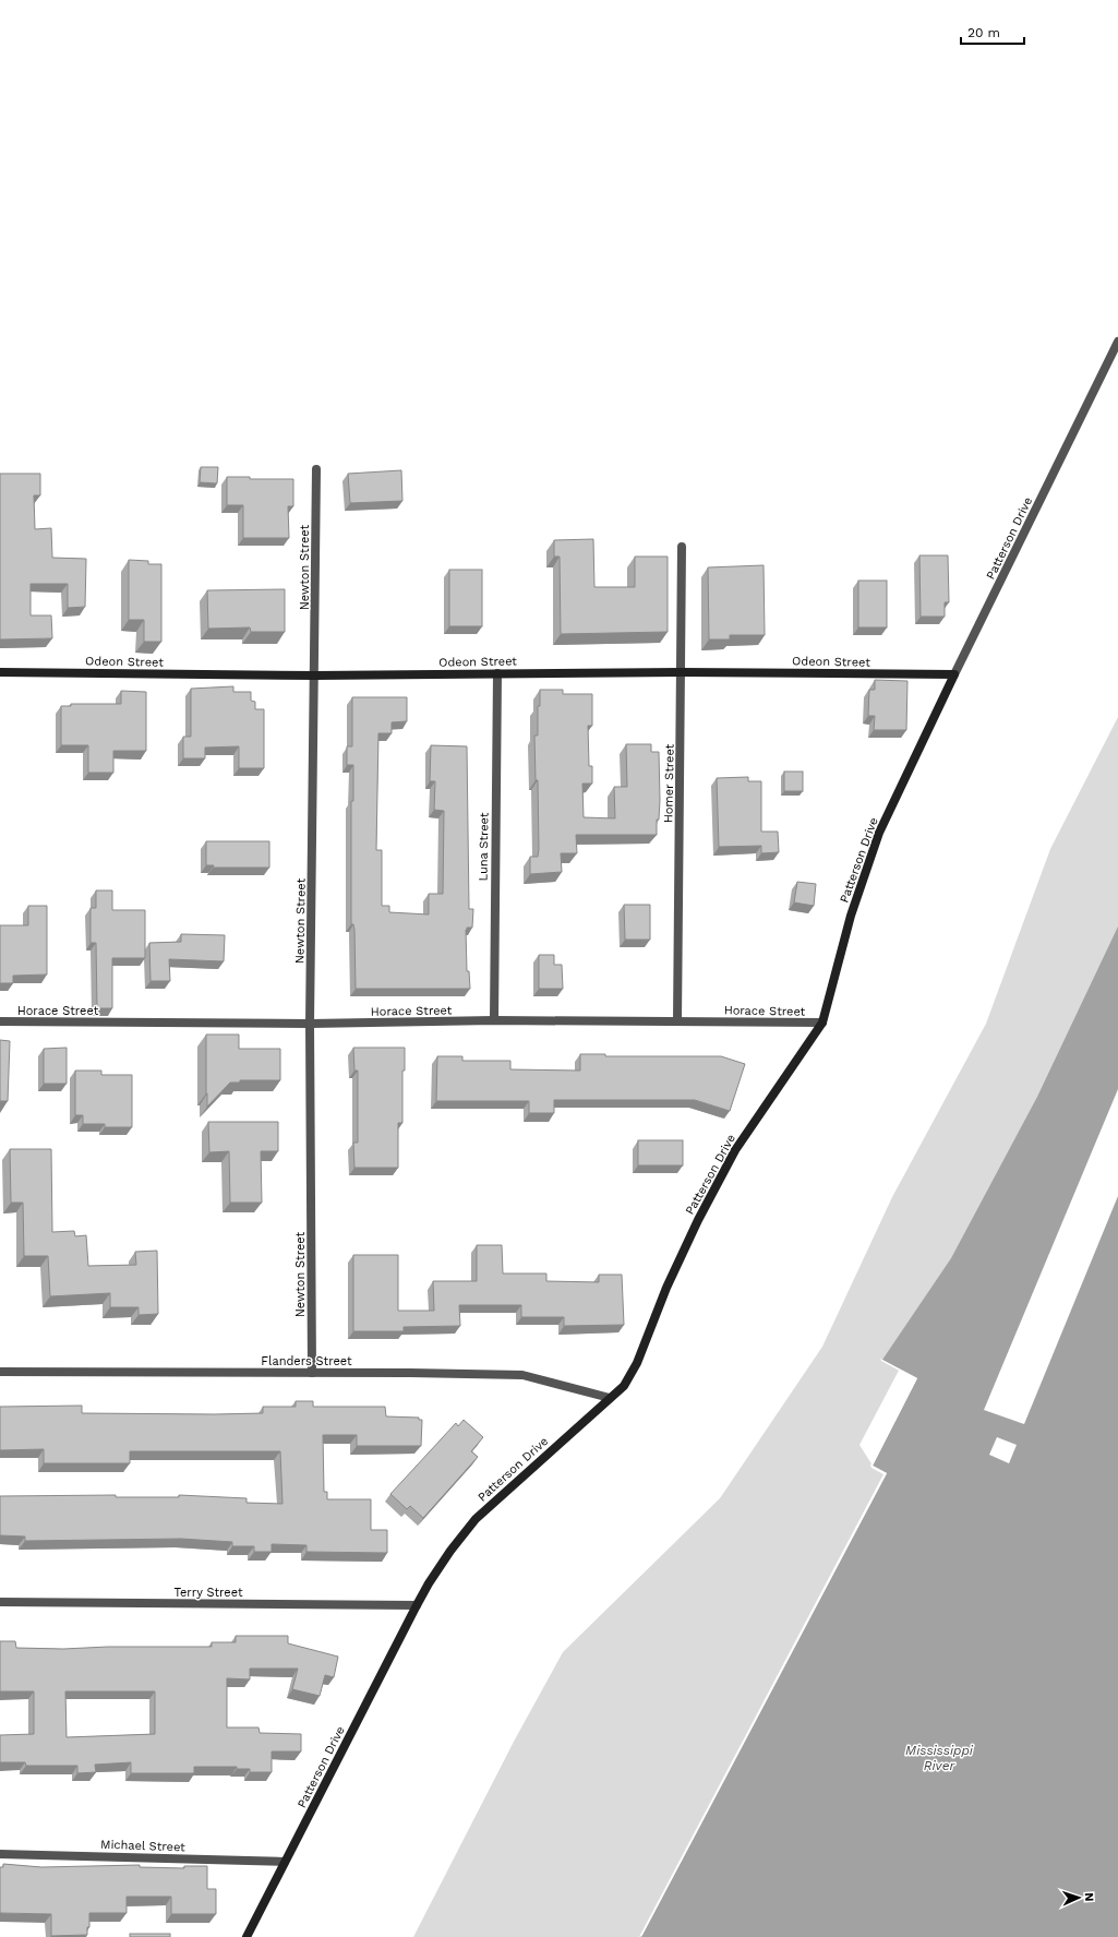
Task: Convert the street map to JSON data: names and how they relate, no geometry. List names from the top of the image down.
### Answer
{
  "streets": {
    "street": [
      "Patterson Drive",
      "Newton Street",
      "Odeon Street",
      "Homer Street",
      "Luna Street",
      "Horace Street",
      "Flanders Street",
      "Terry Street",
      "Michael Street"
    ]
  },
  "crossings": [
    ["Patterson Drive", "Odeon Street"],
    ["Patterson Drive", "Horace Street"],
    ["Patterson Drive", "Flanders Street"],
    ["Patterson Drive", "Terry Street"],
    ["Patterson Drive", "Michael Street"],
    ["Newton Street", "Odeon Street"],
    ["Newton Street", "Horace Street"],
    ["Newton Street", "Flanders Street"],
    ["Odeon Street", "Homer Street"],
    ["Odeon Street", "Luna Street"],
    ["Homer Street", "Horace Street"],
    ["Luna Street", "Horace Street"]
  ],
  "water": ["Mississippi River"],
  "scale_bar": "20 m",
  "north": "right"
}
